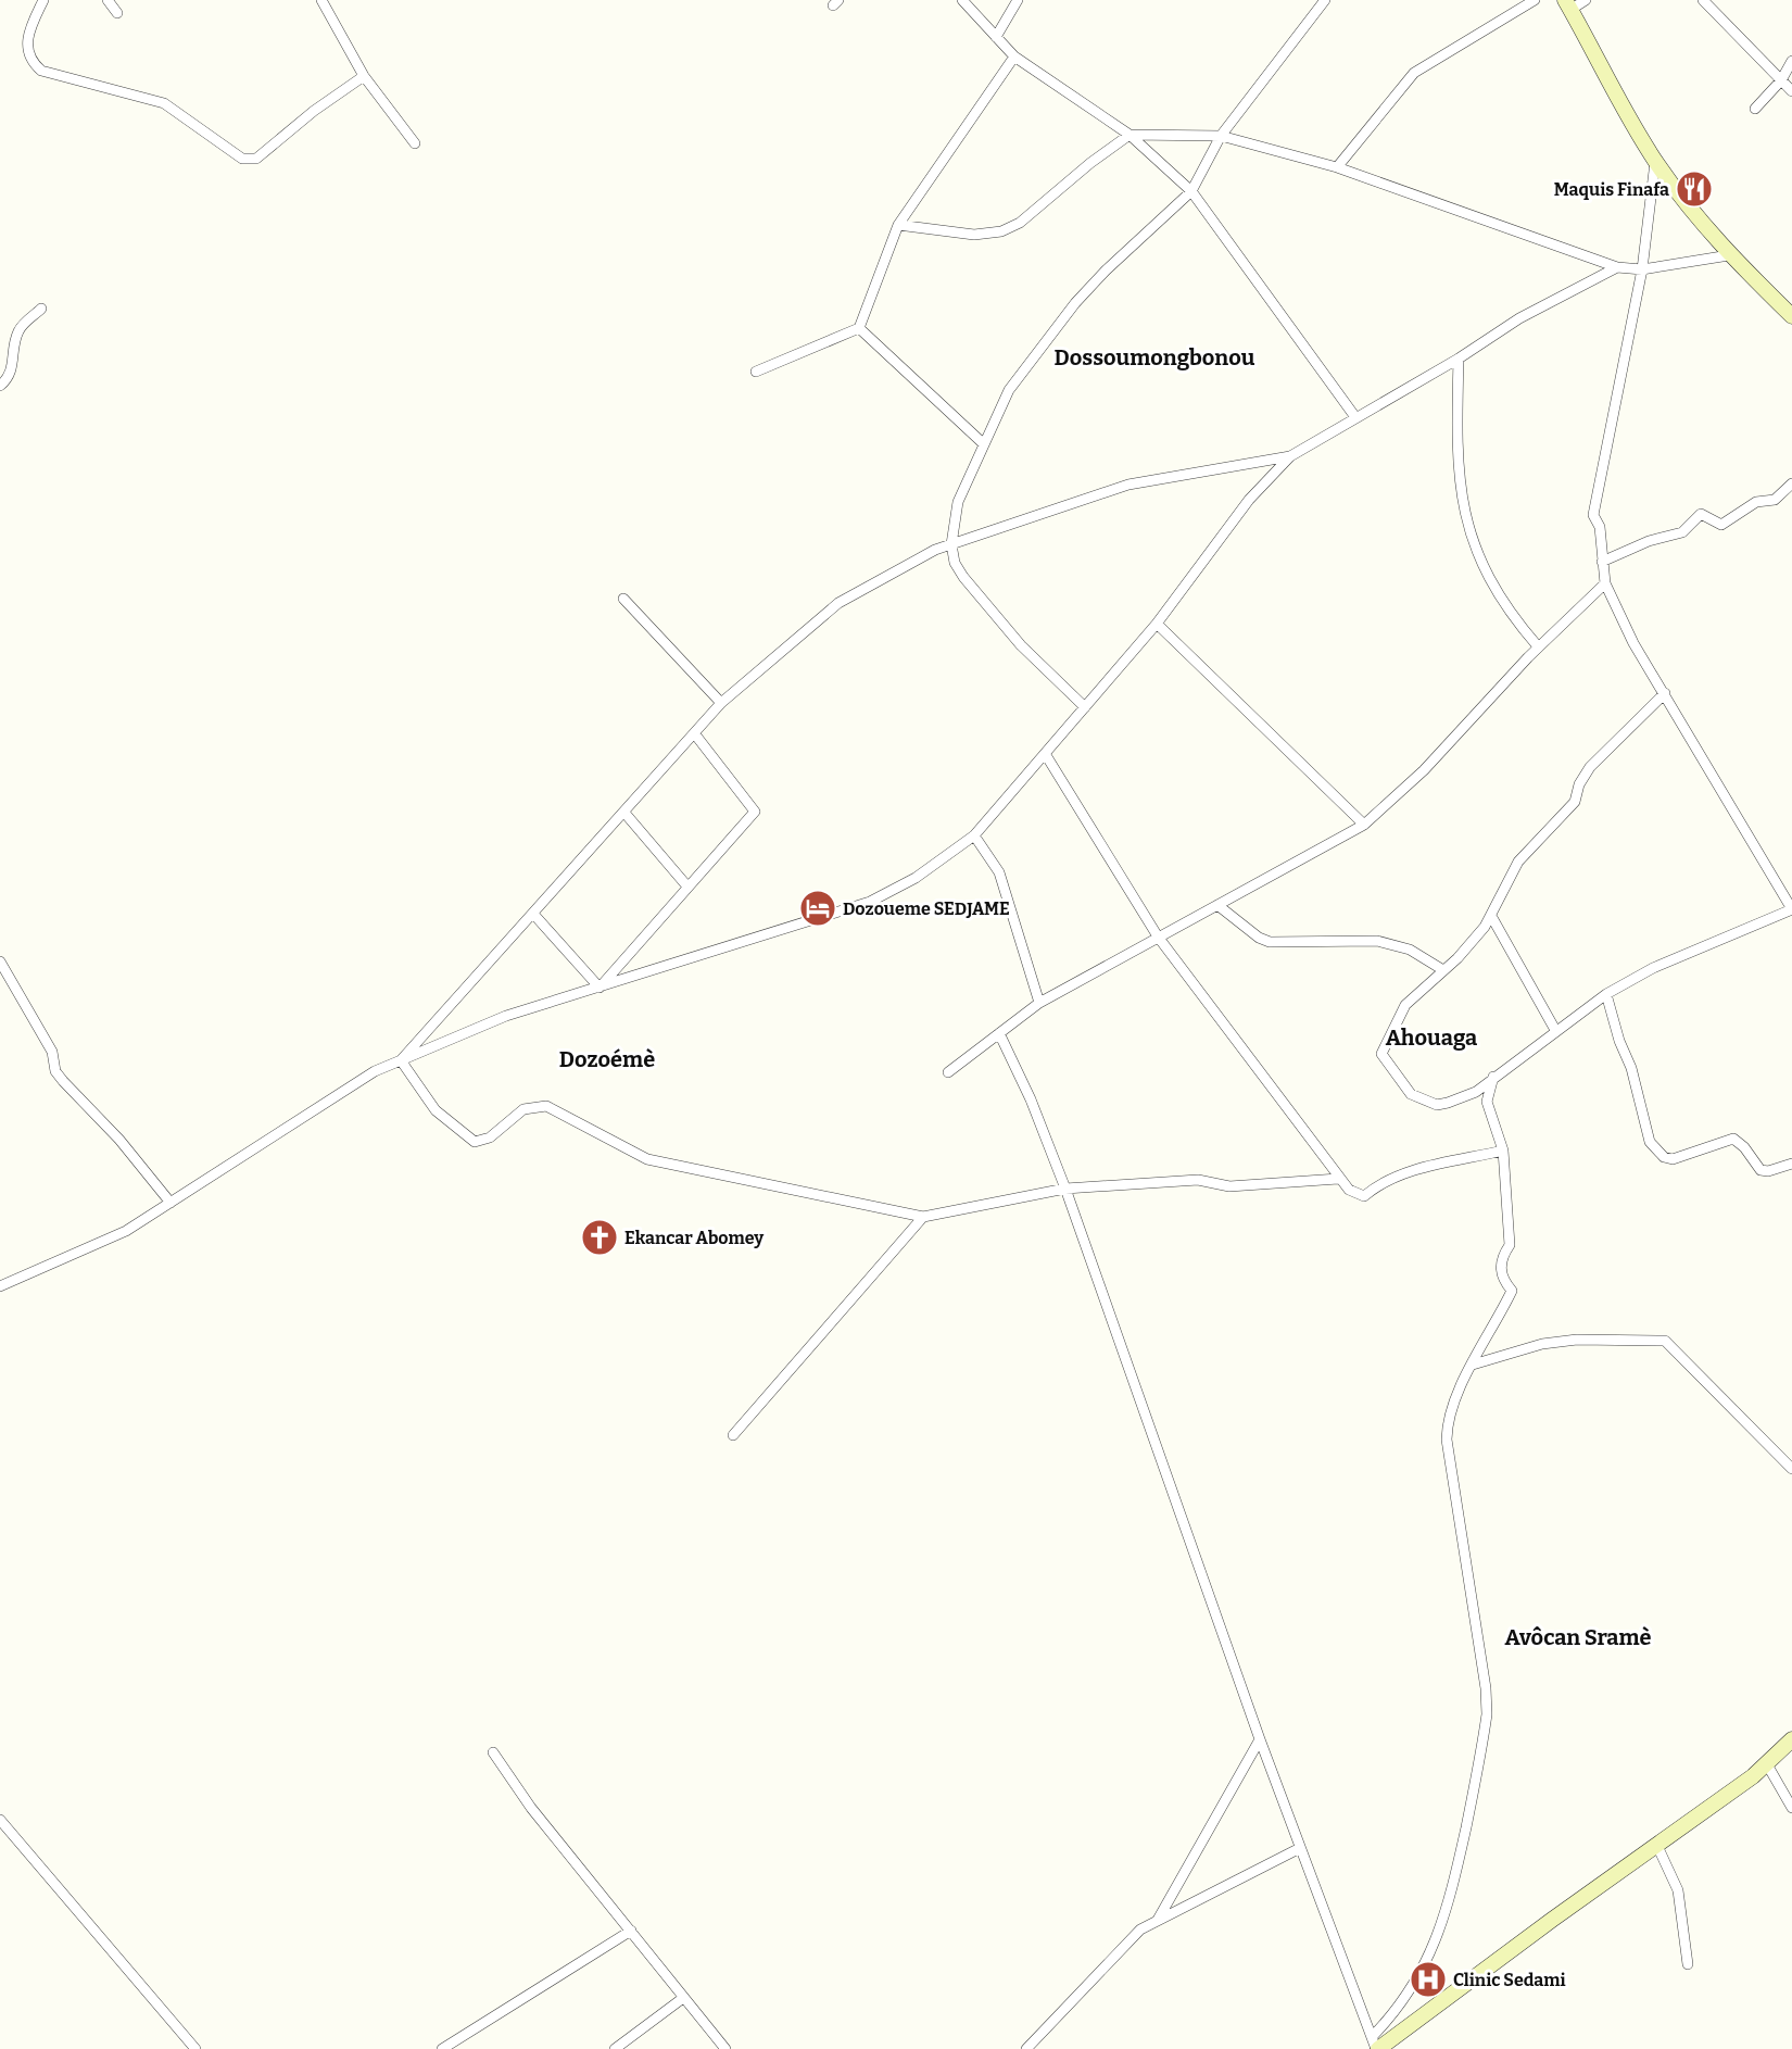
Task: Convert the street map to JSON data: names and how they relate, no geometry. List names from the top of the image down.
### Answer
{
  "districts": [
    "Dossoumongbonou",
    "Ahouaga",
    "Dozoémè",
    "Avôcan Sramè"
  ],
  "places": {
    "restaurant": ["Maquis Finafa"],
    "hotel": ["Dozoueme SEDJAME"],
    "church": ["Ekancar Abomey"],
    "hospital": ["Clinic Sedami"]
  }
}
